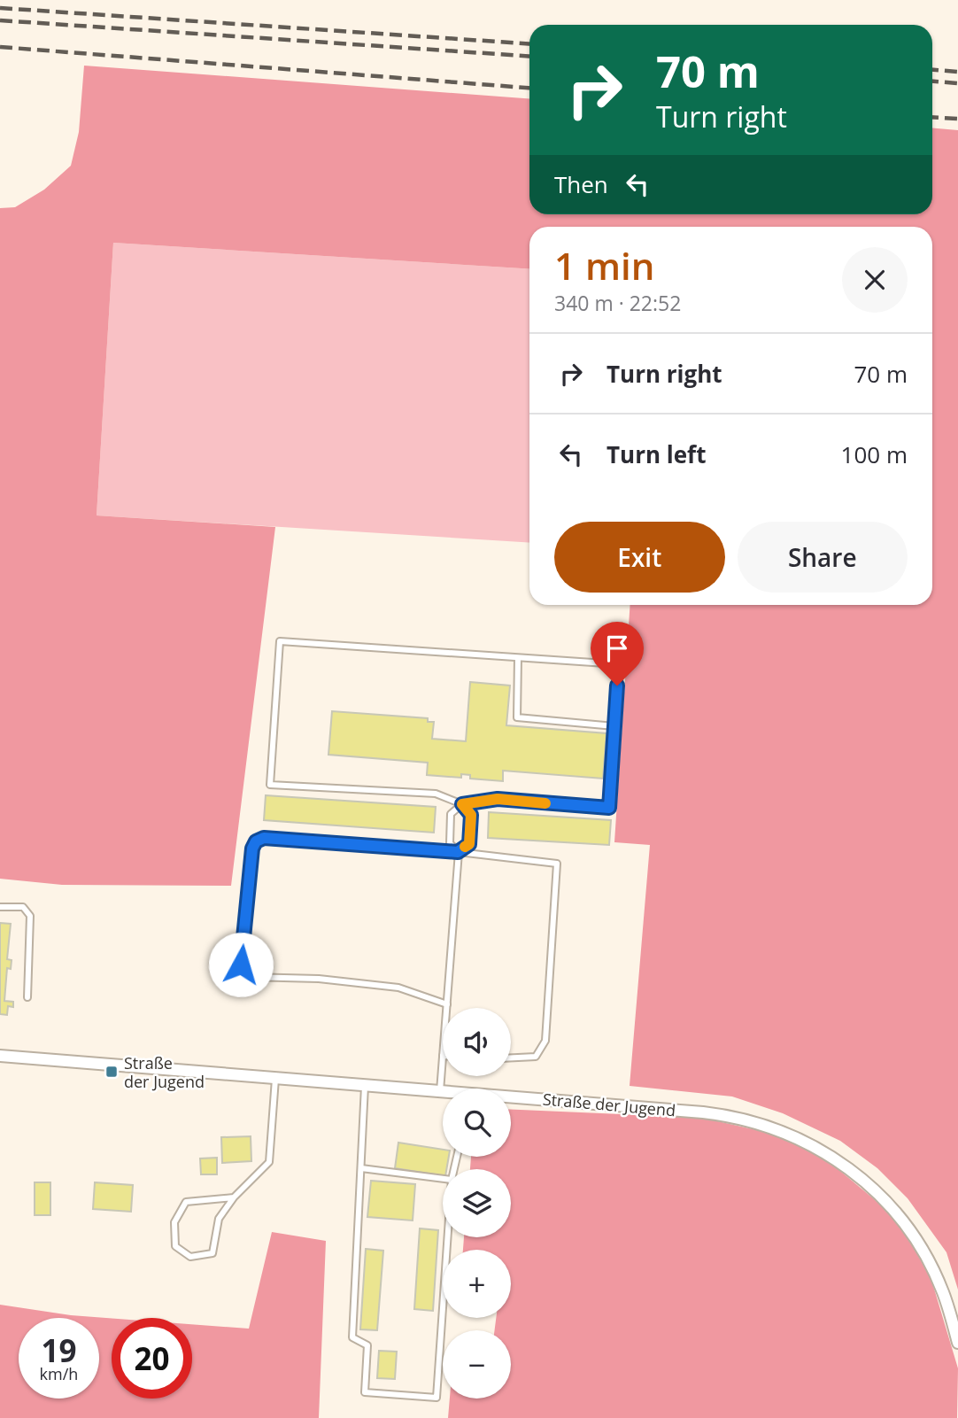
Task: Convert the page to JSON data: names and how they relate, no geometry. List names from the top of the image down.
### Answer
{
  "streets": {
    "street": ["Straße der Jugend"]
  },
  "places": {
    "transit": ["Straße der Jugend"]
  },
  "page": {
    "turn": ["70 m", "Turn right"],
    "then": "Then",
    "heading": ["1 min", "340 m · 22:52"],
    "list": [
      {
        "name": "Turn right",
        "value": "70 m"
      },
      {
        "name": "Turn left",
        "value": "100 m"
      }
    ],
    "buttons": ["Exit", "Share"],
    "map_buttons": ["+", "−"],
    "speed": "19 km/h",
    "limit": "20"
  }
}
